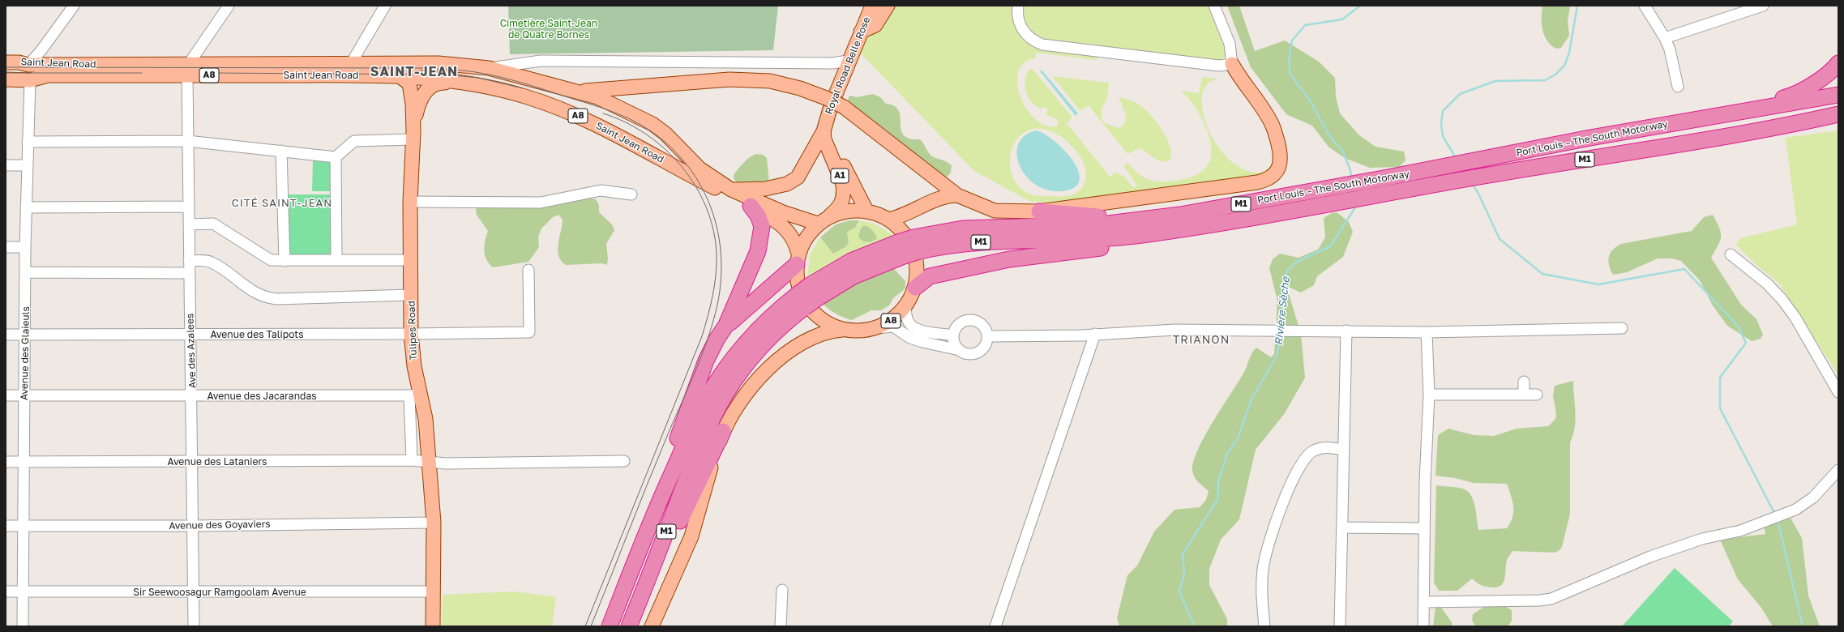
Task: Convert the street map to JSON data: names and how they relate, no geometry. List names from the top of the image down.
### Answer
{
  "streets": {
    "highway": ["Port Louis – The South Motorway", "M1"],
    "main road": [
      "Saint Jean Road",
      "Royal Road Belle Rose",
      "A8",
      "A1",
      "Tulipes Road"
    ],
    "street": [
      "Avenue des Talipots",
      "Ave des Azalees",
      "Avenue des Glaieuls",
      "Avenue des Jacarandas",
      "Avenue des Lataniers",
      "Avenue des Goyaviers",
      "Sir Seewoosagur Ramgoolam Avenue"
    ]
  },
  "crossings": [
    ["Saint Jean Road", "A8"],
    ["Saint Jean Road", "Tulipes Road"],
    ["Saint Jean Road", "Ave des Azalees"],
    ["Saint Jean Road", "Avenue des Glaieuls"],
    ["Royal Road Belle Rose", "A8"],
    ["Tulipes Road", "Avenue des Talipots"],
    ["Tulipes Road", "Avenue des Jacarandas"],
    ["Tulipes Road", "Avenue des Lataniers"],
    ["Tulipes Road", "Avenue des Goyaviers"],
    ["Tulipes Road", "Sir Seewoosagur Ramgoolam Avenue"],
    ["Avenue des Talipots", "Ave des Azalees"],
    ["Avenue des Talipots", "Avenue des Glaieuls"],
    ["Ave des Azalees", "Avenue des Jacarandas"],
    ["Ave des Azalees", "Avenue des Lataniers"],
    ["Ave des Azalees", "Avenue des Goyaviers"],
    ["Ave des Azalees", "Sir Seewoosagur Ramgoolam Avenue"],
    ["Avenue des Glaieuls", "Avenue des Jacarandas"],
    ["Avenue des Glaieuls", "Avenue des Lataniers"],
    ["Avenue des Glaieuls", "Avenue des Goyaviers"],
    ["Avenue des Glaieuls", "Sir Seewoosagur Ramgoolam Avenue"]
  ],
  "districts": ["SAINT-JEAN", "CITÉ SAINT-JEAN", "TRIANON"],
  "water": ["Rivière Sèche"],
  "parks": ["Cimetière Saint-Jean de Quatre Bornes"]
}
